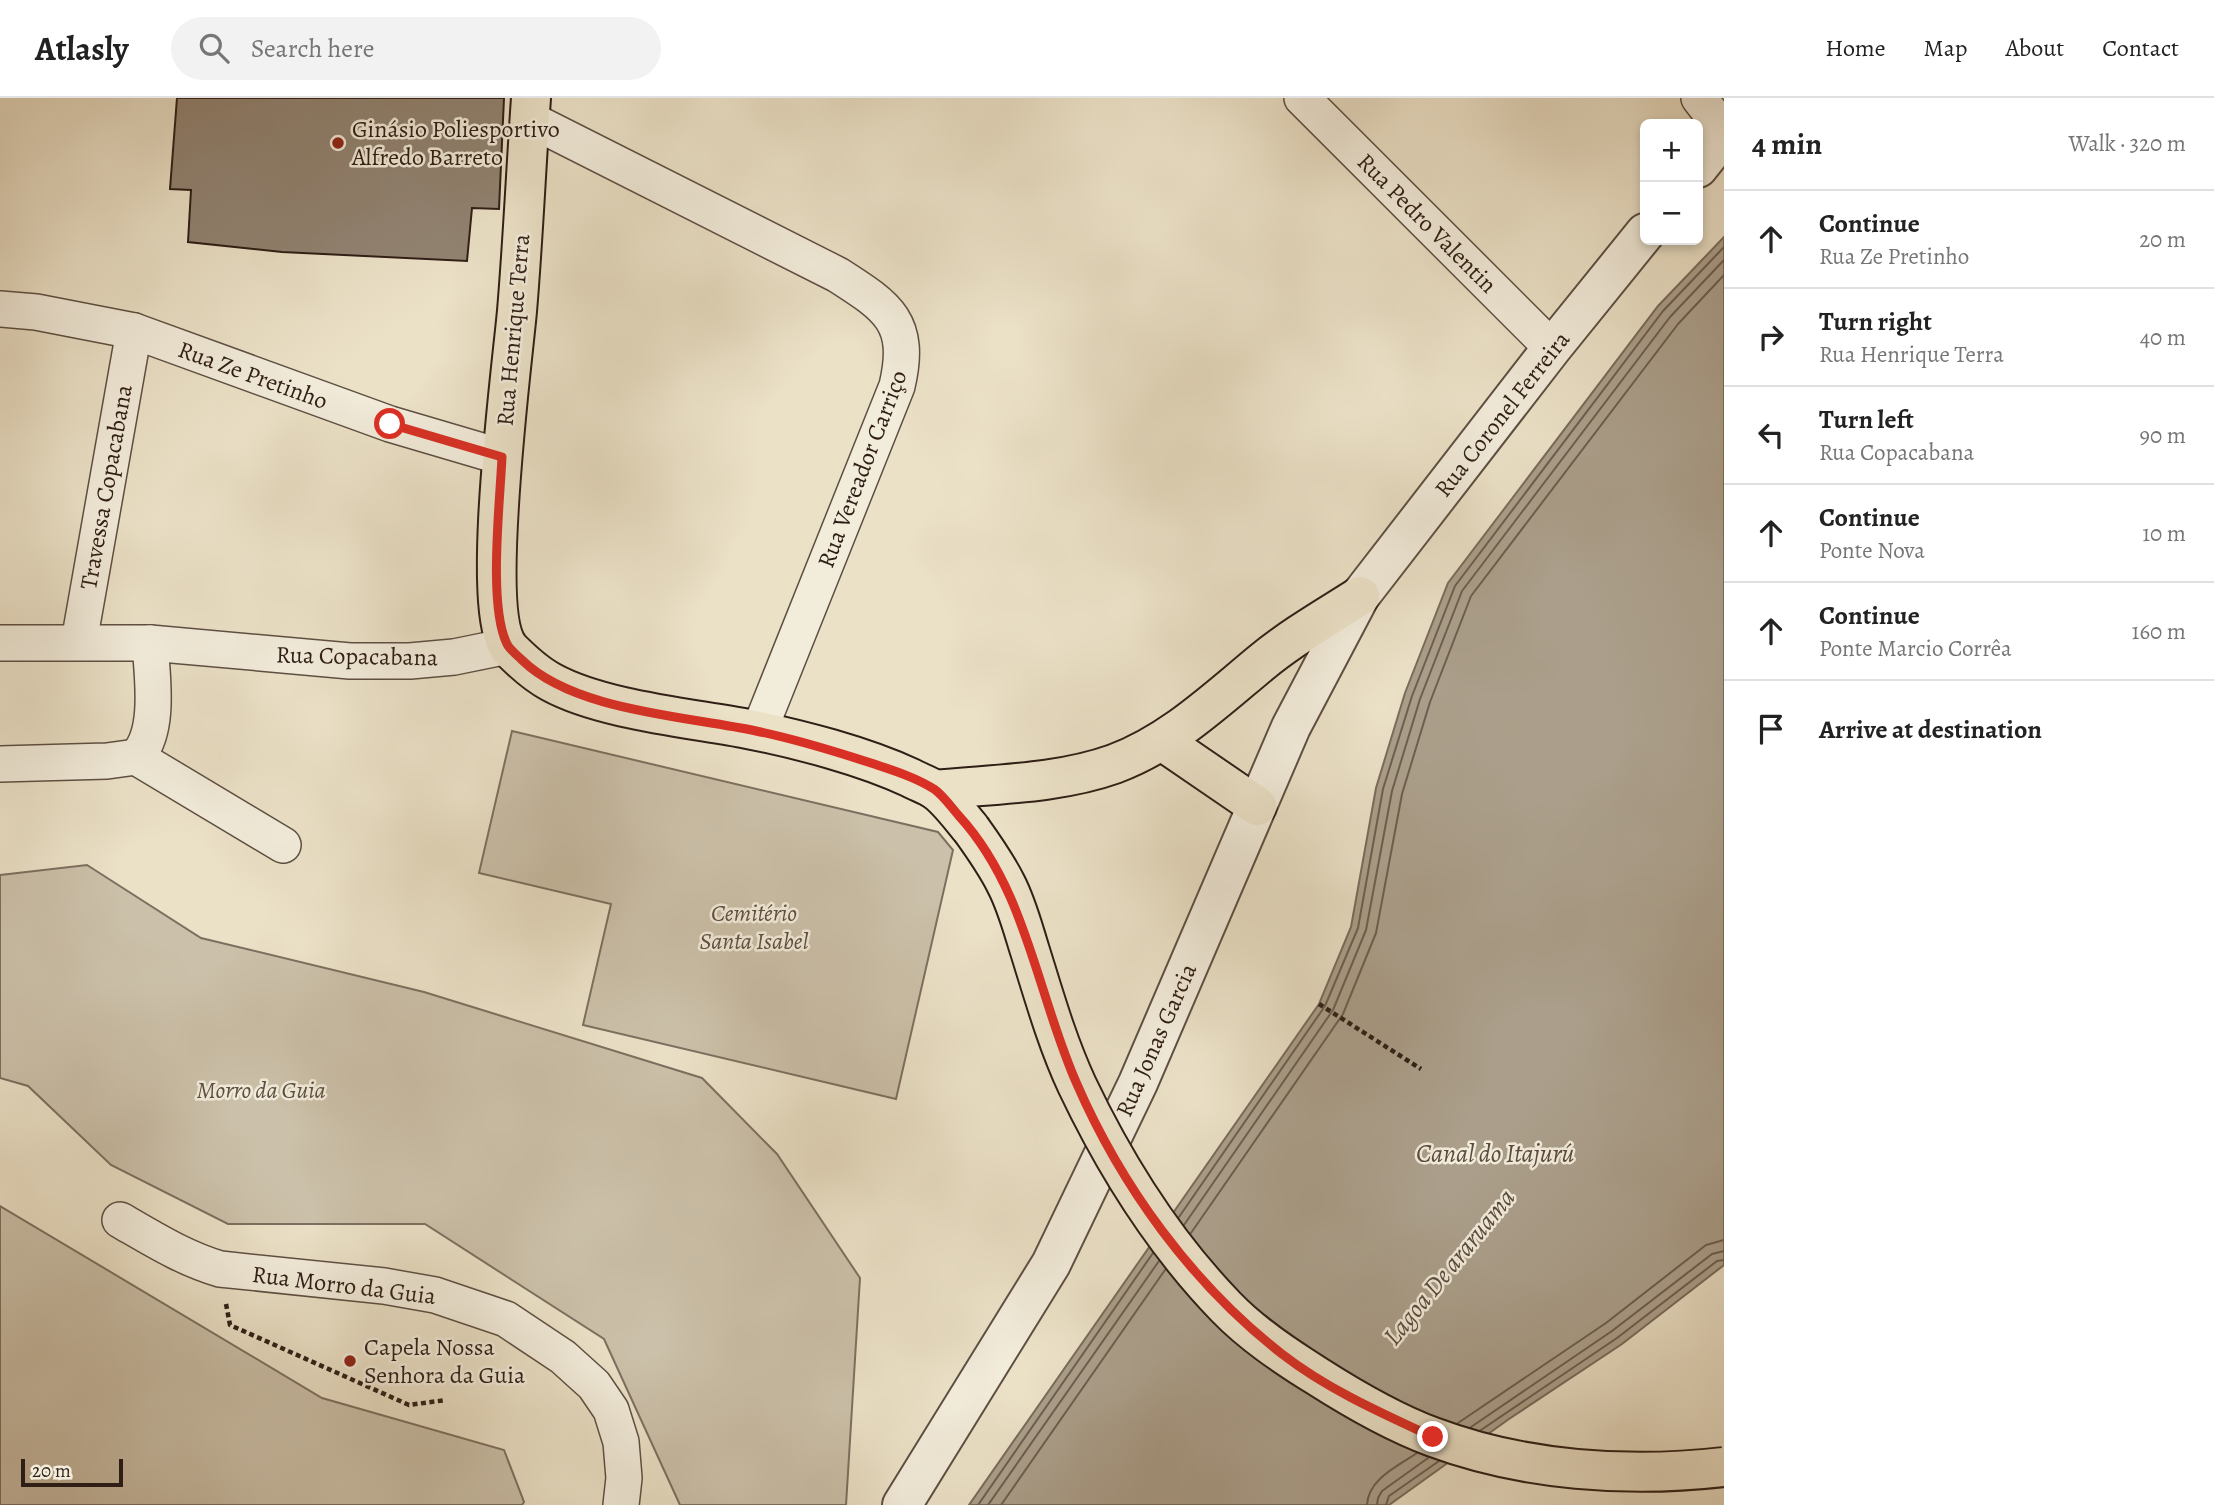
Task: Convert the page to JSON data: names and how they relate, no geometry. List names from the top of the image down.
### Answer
{
  "streets": {
    "main road": ["Rua Henrique Terra"],
    "street": [
      "Rua Pedro Valentin",
      "Rua Ze Pretinho",
      "Rua Coronel Ferreira",
      "Rua Vereador Carriço",
      "Travessa Copacabana",
      "Rua Copacabana",
      "Rua Jonas Garcia",
      "Rua Morro da Guia"
    ]
  },
  "crossings": [
    ["Rua Pedro Valentin", "Rua Coronel Ferreira"],
    ["Rua Henrique Terra", "Rua Ze Pretinho"],
    ["Rua Henrique Terra", "Rua Vereador Carriço"],
    ["Rua Henrique Terra", "Rua Copacabana"],
    ["Rua Ze Pretinho", "Travessa Copacabana"],
    ["Rua Coronel Ferreira", "Rua Jonas Garcia"],
    ["Travessa Copacabana", "Rua Copacabana"]
  ],
  "water": ["Canal do Itajurú", "Lagoa De araruama"],
  "parks": ["Cemitério Santa Isabel", "Morro da Guia"],
  "places": ["Ginásio Poliesportivo Alfredo Barreto", "Capela Nossa Senhora da Guia"],
  "scale_bar": "20 m",
  "page": {
    "header": "Atlasly",
    "search": "Search here",
    "nav": [
      "Home",
      "Map",
      "About",
      "Contact"
    ],
    "heading": ["4 min", "Walk · 320 m"],
    "map_buttons": ["+", "−"],
    "list": [
      ["Continue", "Rua Ze Pretinho", "20 m"],
      ["Turn right", "Rua Henrique Terra", "40 m"],
      ["Turn left", "Rua Copacabana", "90 m"],
      ["Continue", "Ponte Nova", "10 m"],
      ["Continue", "Ponte Marcio Corrêa", "160 m"],
      "Arrive at destination"
    ],
    "scale": "20 m"
  }
}
